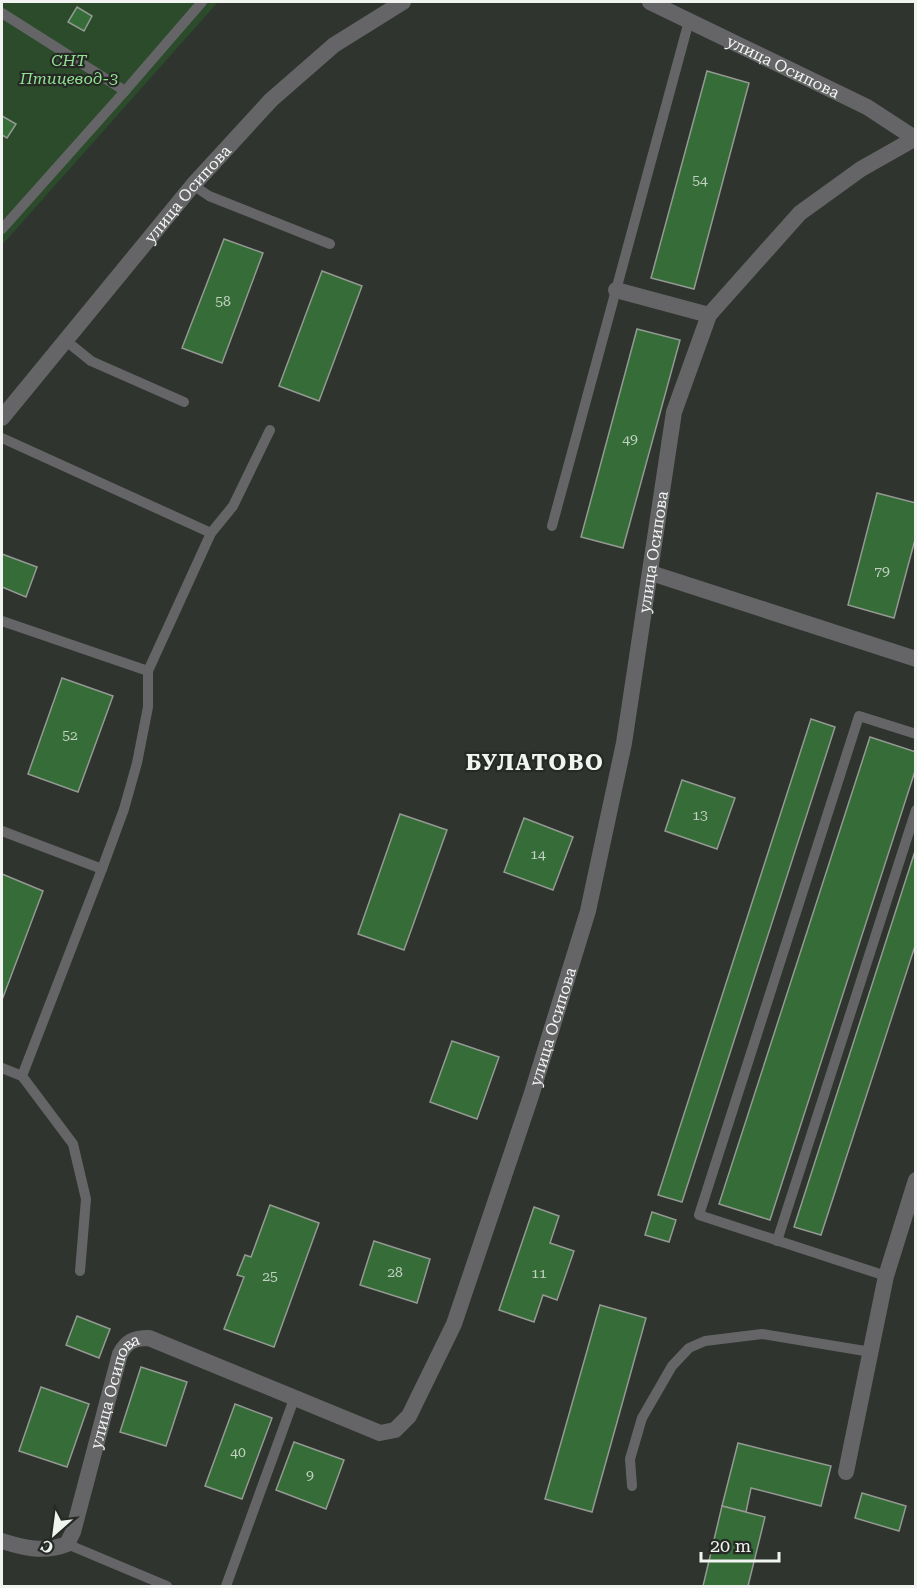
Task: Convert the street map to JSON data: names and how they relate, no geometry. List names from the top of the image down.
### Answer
{
  "streets": {
    "street": ["улица Осипова"]
  },
  "districts": ["БУЛАТОВО"],
  "parks": ["СНТ Птицевод-3"],
  "house_numbers": [
    "54",
    "58",
    "49",
    "79",
    "52",
    "13",
    "14",
    "28",
    "11",
    "25",
    "40",
    "9"
  ],
  "scale_bar": "20 m",
  "north": "bottom left"
}
